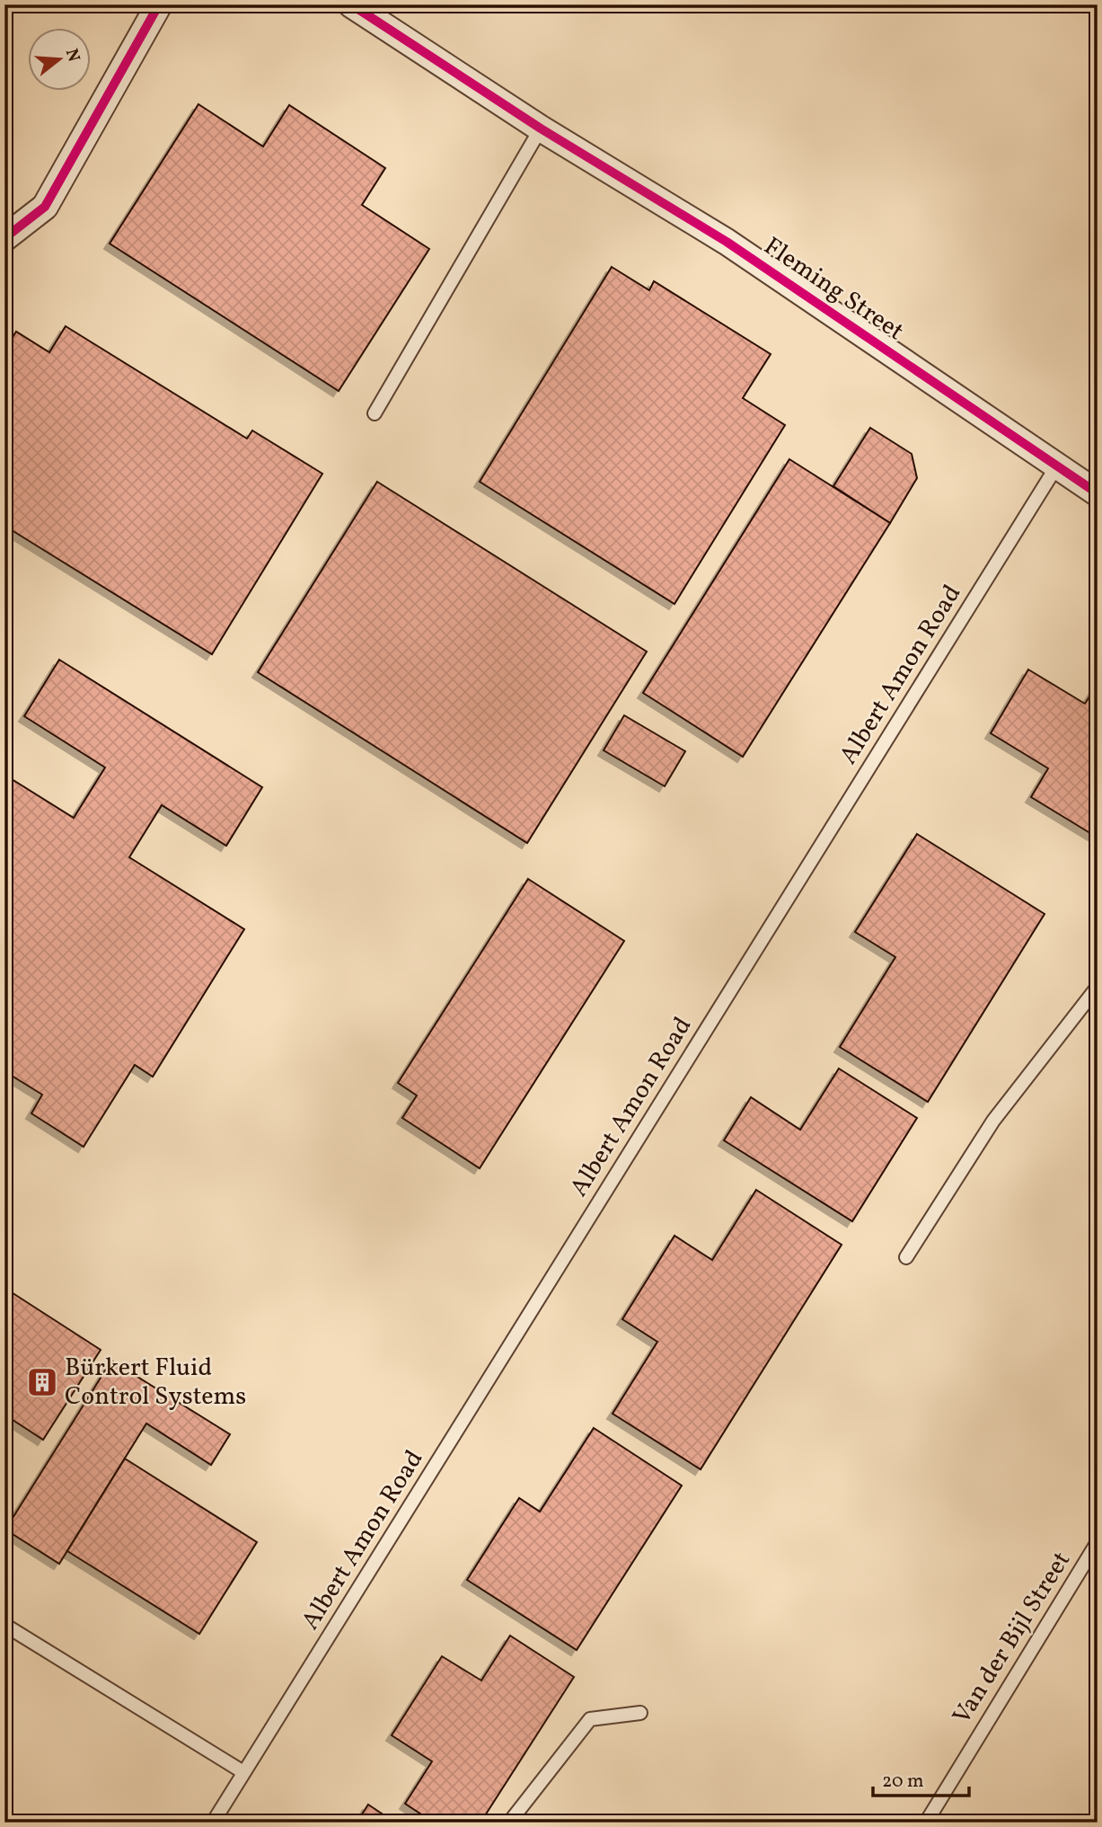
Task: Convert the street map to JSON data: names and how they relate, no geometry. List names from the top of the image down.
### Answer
{
  "streets": {
    "street": ["Fleming Street"],
    "lane": ["Albert Amon Road", "Van der Bijl Street"]
  },
  "crossings": [
    ["Fleming Street", "Albert Amon Road"]
  ],
  "places": {
    "building": ["Bürkert Fluid Control Systems"]
  },
  "scale_bar": "20 m",
  "north": "right"
}
